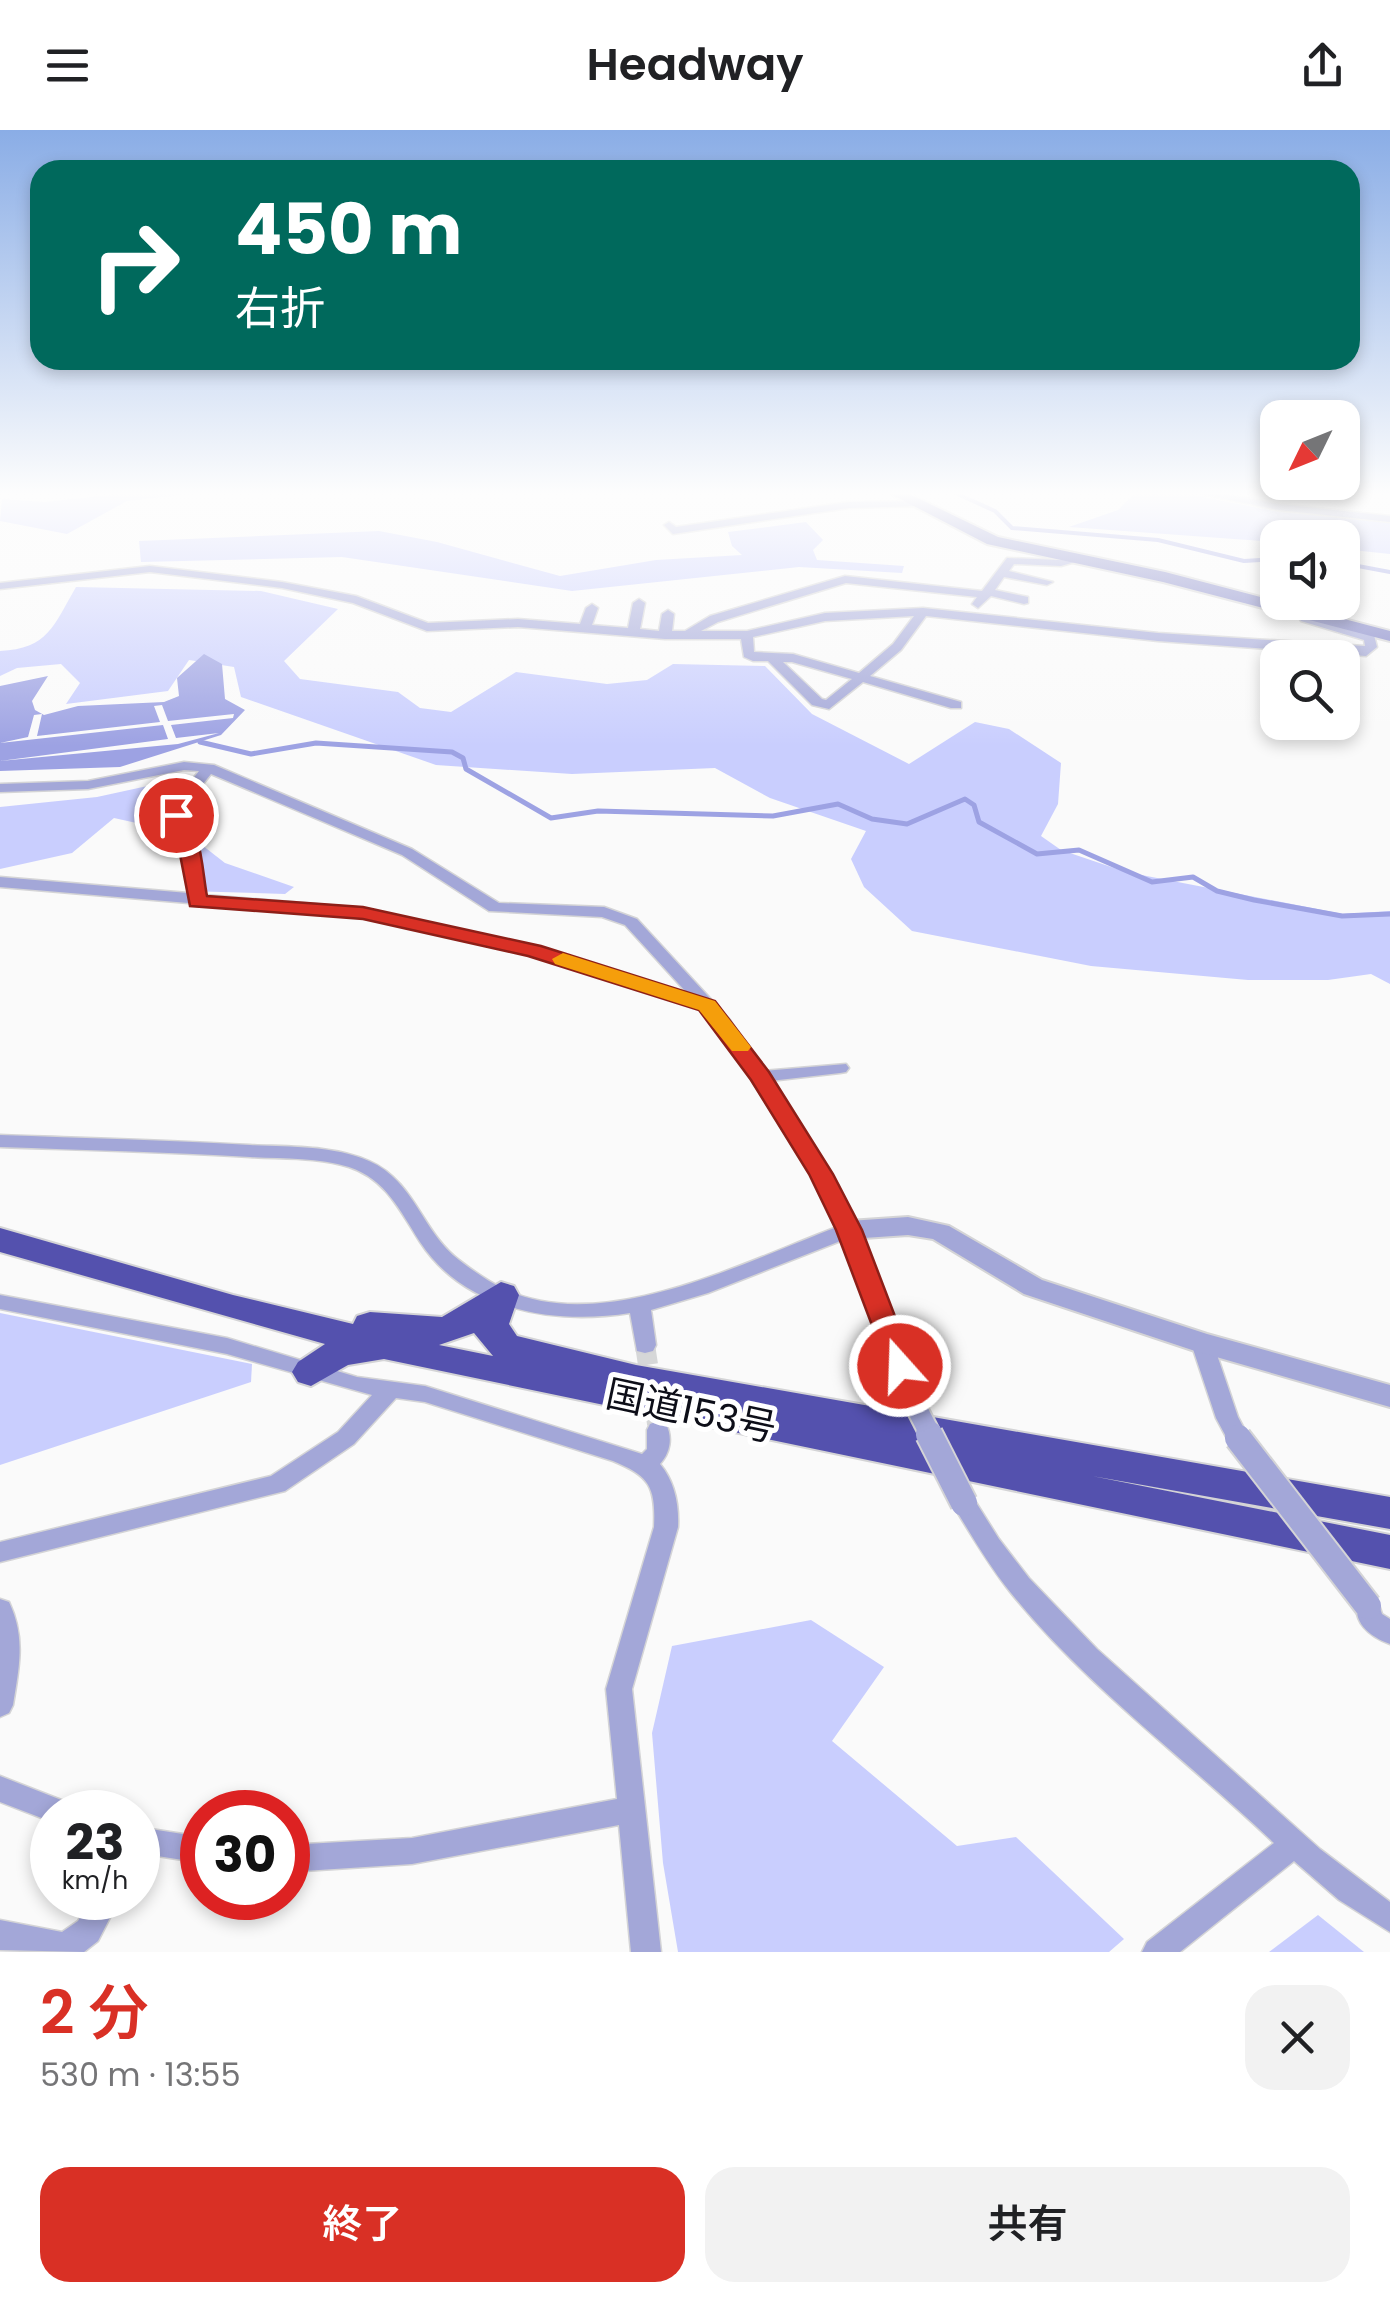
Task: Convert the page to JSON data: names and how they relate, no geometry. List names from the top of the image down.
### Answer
{
  "streets": {
    "highway": ["国道153号"]
  },
  "north": "bottom left",
  "page": {
    "header": "Headway",
    "turn": ["450 m", "右折"],
    "speed": "23 km/h",
    "limit": "30",
    "heading": ["2 分", "530 m · 13:55"],
    "buttons": ["終了", "共有"]
  }
}
